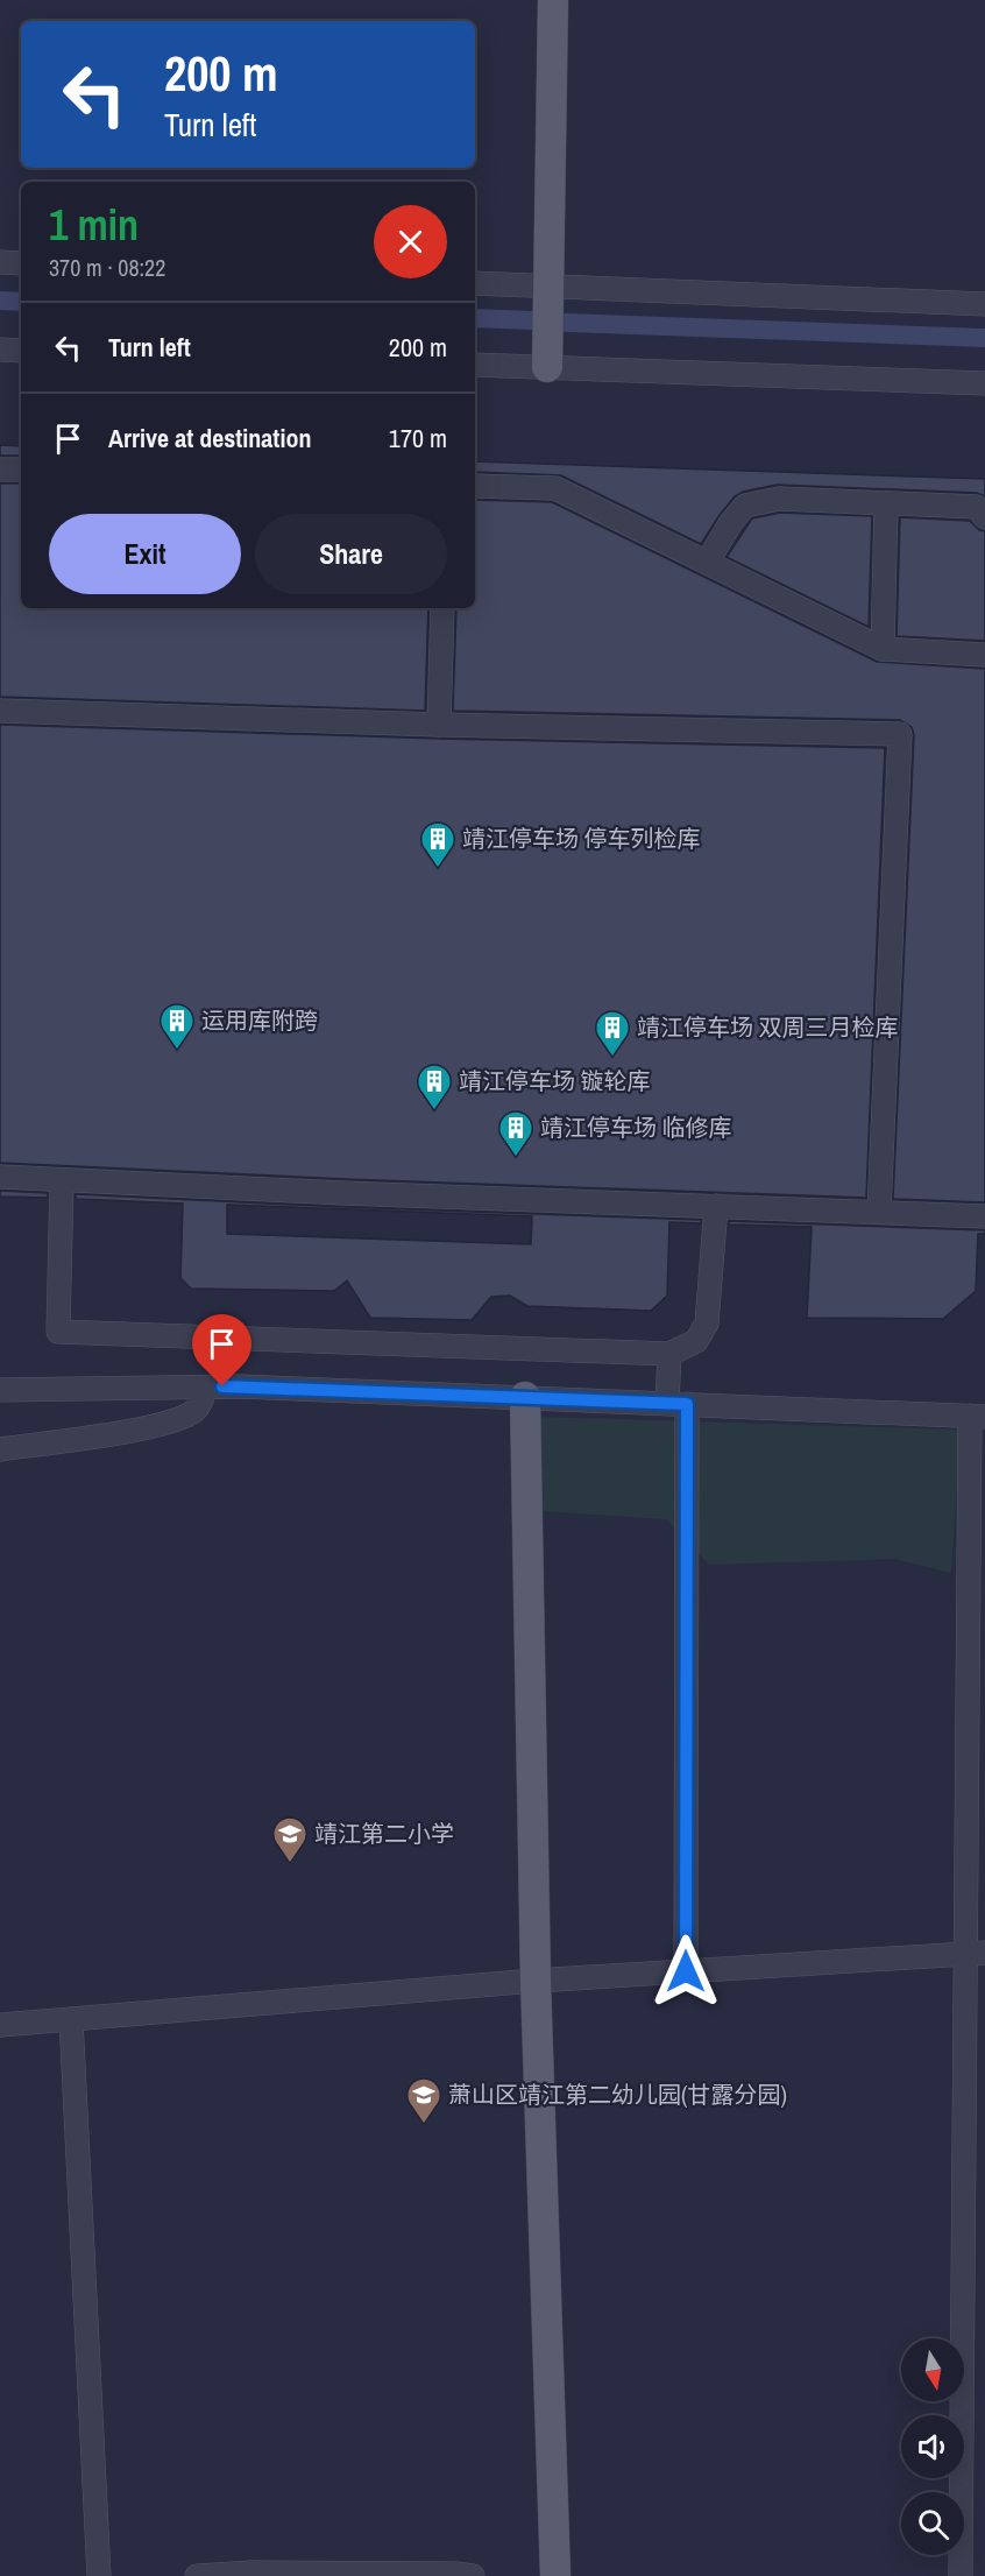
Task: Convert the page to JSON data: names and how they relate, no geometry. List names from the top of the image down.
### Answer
{
  "places": {
    "building": [
      "靖江停车场 停车列检库",
      "运用库附跨",
      "靖江停车场 双周三月检库",
      "靖江停车场 镟轮库",
      "靖江停车场 临修库"
    ],
    "school or university": ["靖江第二小学", "萧山区靖江第二幼儿园(甘露分园)"]
  },
  "north": "bottom",
  "page": {
    "turn": ["200 m", "Turn left"],
    "heading": ["1 min", "370 m · 08:22"],
    "list": [
      {
        "name": "Turn left",
        "value": "200 m"
      },
      {
        "name": "Arrive at destination",
        "value": "170 m"
      }
    ],
    "buttons": ["Exit", "Share"]
  }
}
